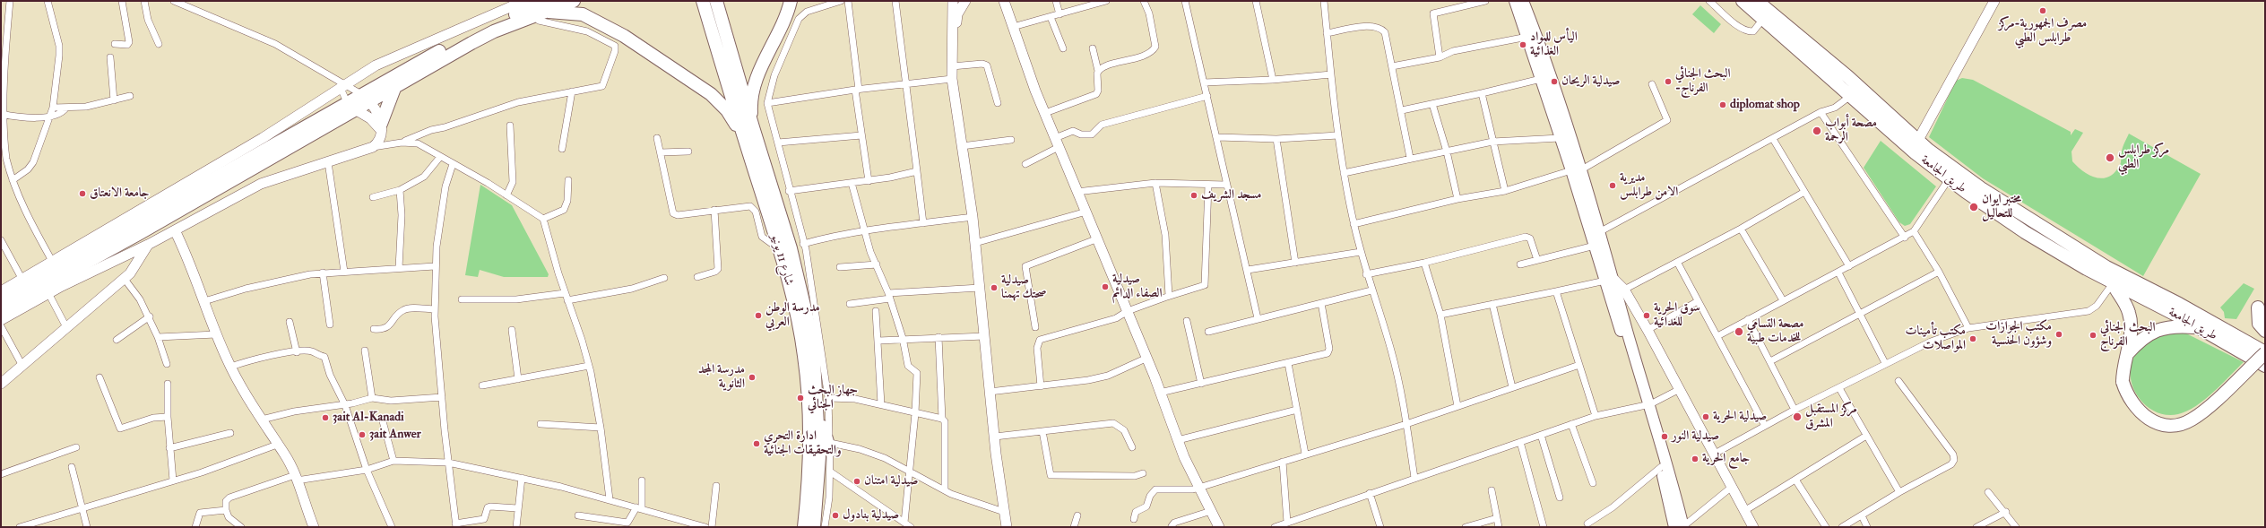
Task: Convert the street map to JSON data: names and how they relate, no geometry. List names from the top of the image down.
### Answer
{
  "streets": {
    "highway": ["طريق الجامعة", "شارع 11 يونيو"]
  },
  "places": [
    "مصرف الجمهورية-مركز طرابلس الطبي",
    "اليأس للمواد الغذائية",
    "صيدلية الريحان",
    "البحث الجنائي -الفرناج",
    "diplomat shop",
    "مصحة أبواب الرحمة",
    "مركز طرابلس الطبي",
    "مديرية الامن طرابلس",
    "جامعة الانعتاق",
    "مسجد الشريف",
    "مختبر ايوان للتحاليل",
    "صيدلية الصفاء الدائم",
    "صيدلية صحتك تهمنا",
    "مدرسة الوطن العربي",
    "سوق الحرية للغدائية",
    "مصحة التسامي للخدمات طبية",
    "مكتب الجوازات وشؤون الحنسية",
    "البحث الجنائي الفرناج",
    "مكتب تأمينات المواصلات",
    "مدرسة المجد الثانوية",
    "جهاز البحث الجنائي",
    "صيدلية الحرية",
    "مركز المستقبل المشرق",
    "3ait Al-Kanadi",
    "3ait Anwer",
    "صيدلية النور",
    "ادارة التحري والتحقيقات الجنائية",
    "جامع الحرية",
    "صيدلية امتنان",
    "صيدلية بنادول"
  ]
}
